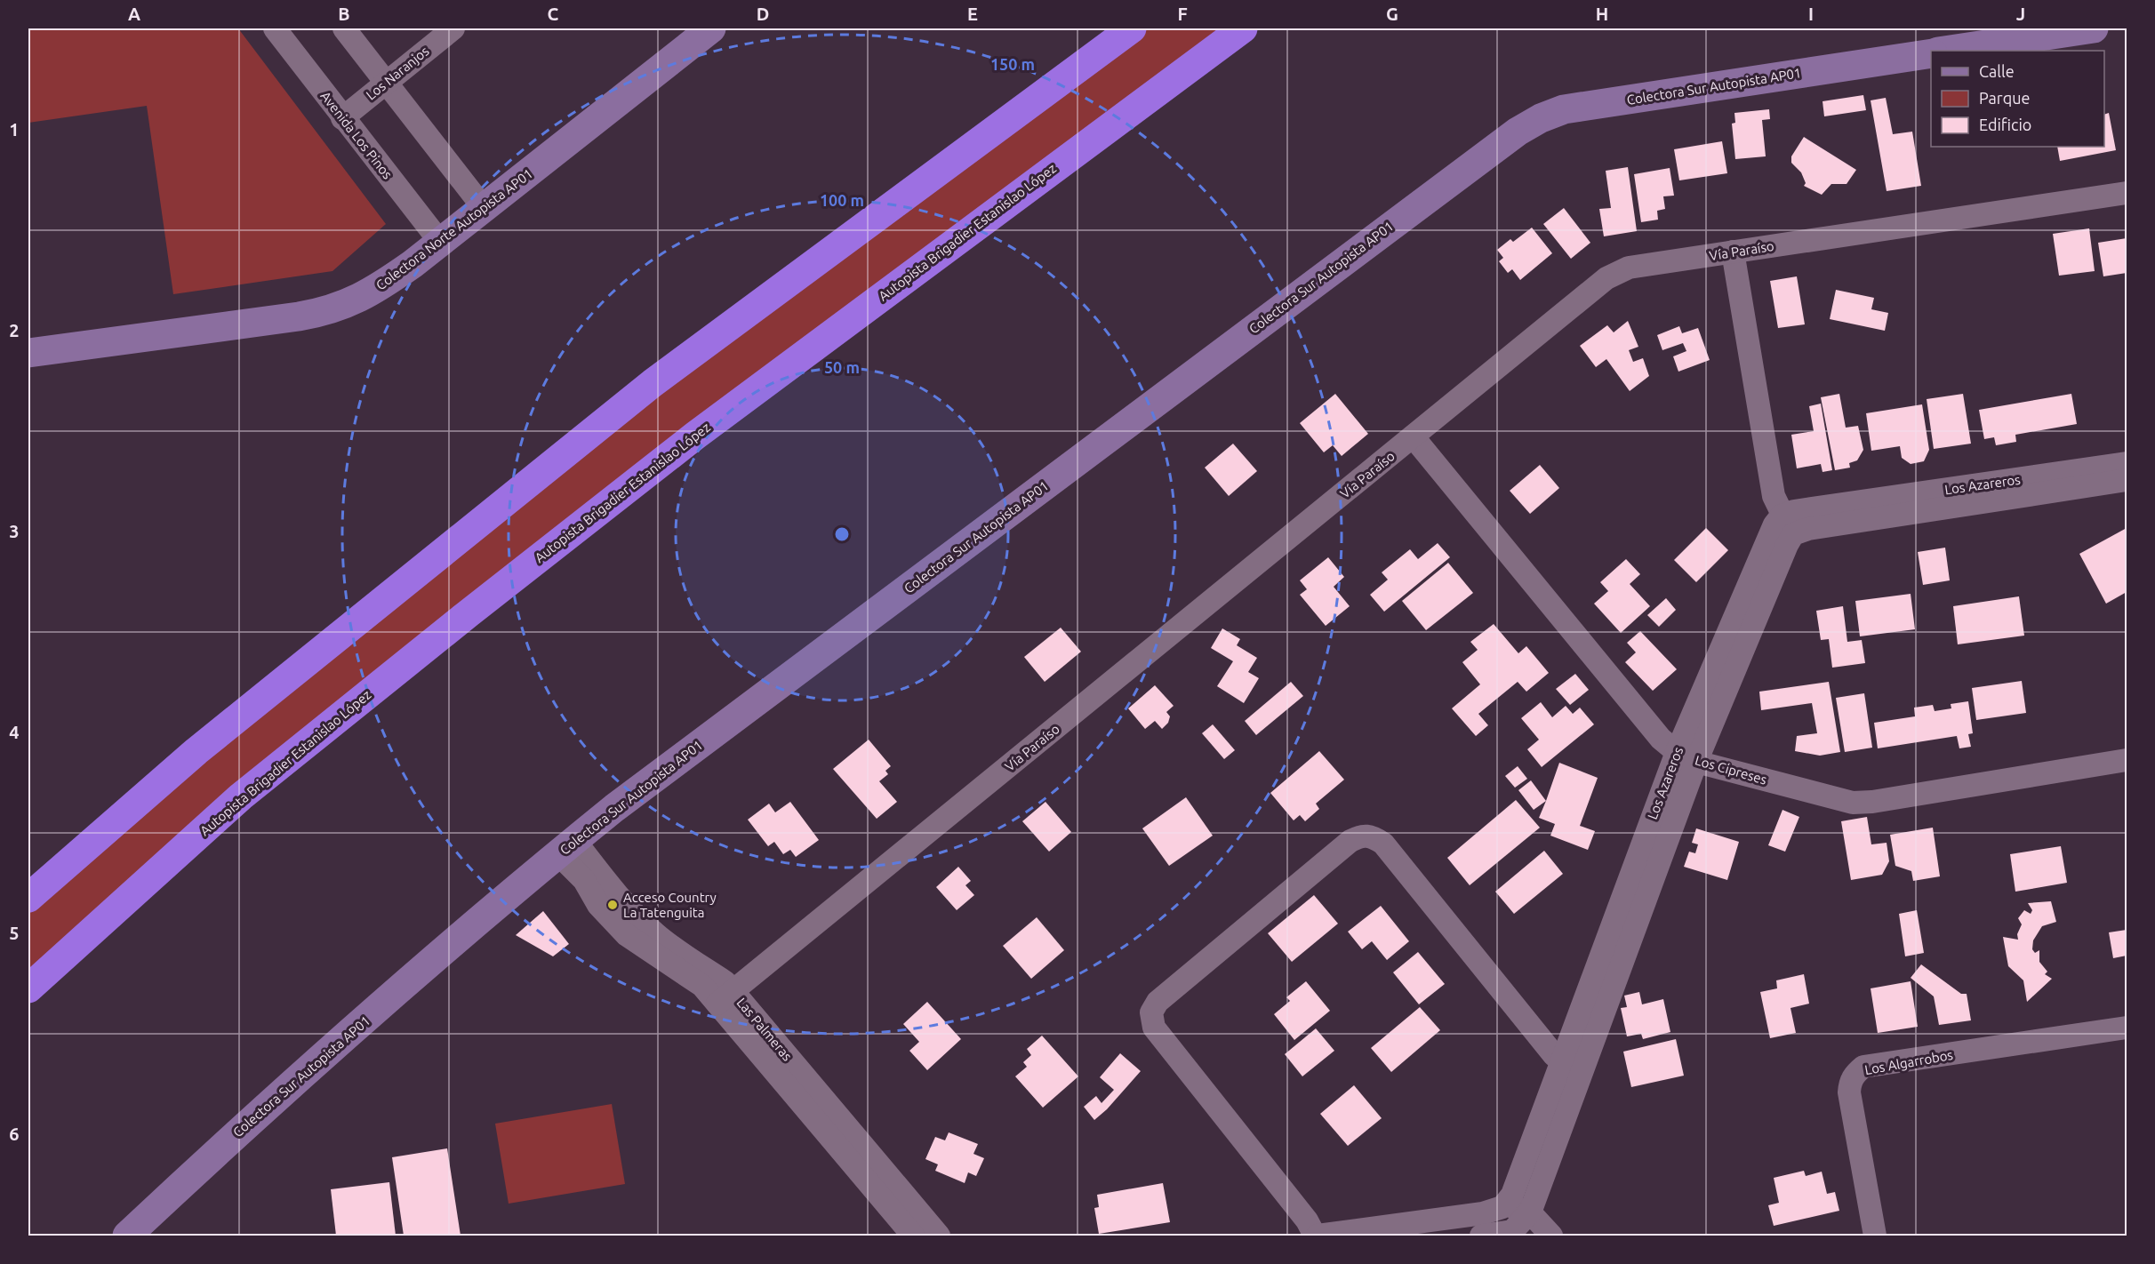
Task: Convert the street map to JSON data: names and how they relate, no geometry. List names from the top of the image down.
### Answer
{
  "streets": {
    "highway": ["Autopista Brigadier Estanislao López"],
    "main road": ["Colectora Sur Autopista AP01", "Colectora Norte Autopista AP01"],
    "street": [
      "Los Naranjos",
      "Avenida Los Pinos",
      "Vía Paraíso",
      "Los Azareros",
      "Los Cipreses",
      "Las Palmeras",
      "Los Algarrobos"
    ]
  },
  "crossings": [
    ["Los Naranjos", "Avenida Los Pinos"],
    ["Colectora Sur Autopista AP01", "Las Palmeras"],
    ["Avenida Los Pinos", "Colectora Norte Autopista AP01"],
    ["Vía Paraíso", "Los Cipreses"],
    ["Vía Paraíso", "Las Palmeras"],
    ["Los Azareros", "Los Cipreses"]
  ],
  "places": ["Acceso Country La Tatenguita"],
  "legend": ["Calle", "Parque", "Edificio"],
  "grid": {
    "columns": [
      "A",
      "B",
      "C",
      "D",
      "E",
      "F",
      "G",
      "H",
      "I",
      "J"
    ],
    "rows": [
      "1",
      "2",
      "3",
      "4",
      "5",
      "6"
    ]
  },
  "rings": ["150 m", "100 m", "50 m"]
}
